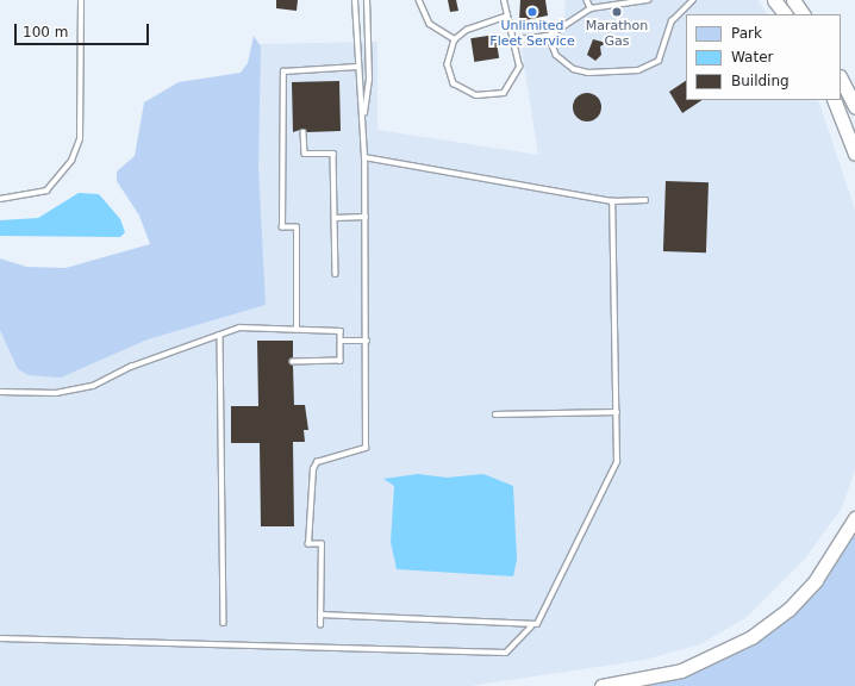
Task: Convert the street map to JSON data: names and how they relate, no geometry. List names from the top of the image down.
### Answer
{
  "places": ["Unlimited Fleet Service", "Marathon Gas"],
  "legend": ["Park", "Water", "Building"],
  "scale_bar": "100 m"
}
